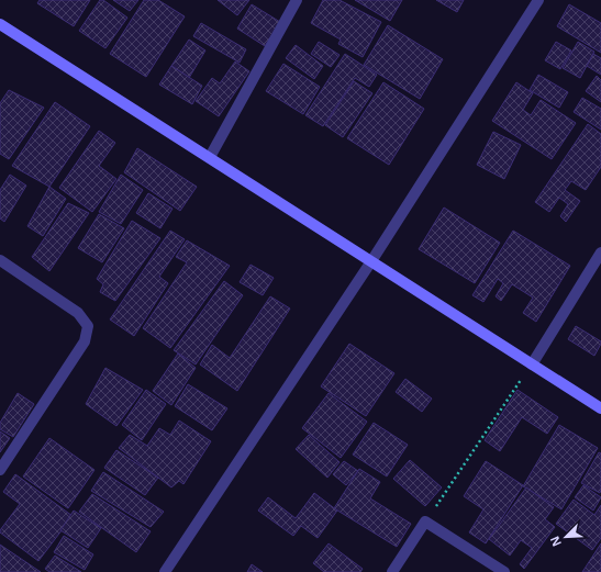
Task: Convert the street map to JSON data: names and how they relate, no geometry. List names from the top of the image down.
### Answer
{
  "north": "bottom left"
}
